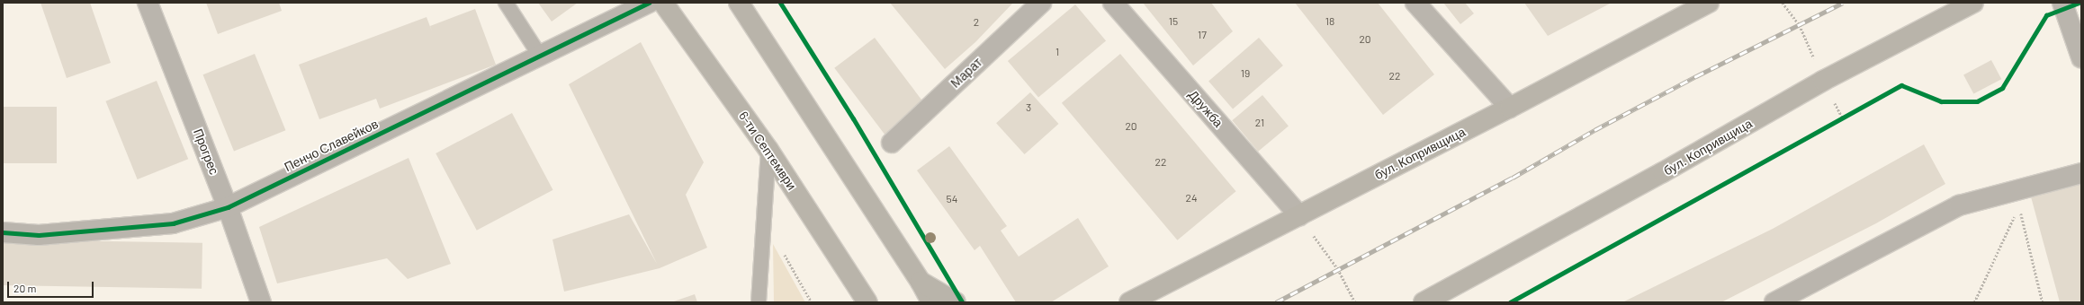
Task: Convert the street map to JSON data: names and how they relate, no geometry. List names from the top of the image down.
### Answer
{
  "streets": {
    "main road": ["бул. Копривщица", "6-ти Септември"],
    "street": [
      "Марат",
      "Дружба",
      "Пенчо Славейков",
      "Прогрес"
    ]
  },
  "crossings": [
    ["Дружба", "бул. Копривщица"],
    ["Пенчо Славейков", "Прогрес"]
  ],
  "house_numbers": [
    "15",
    "18",
    "2",
    "17",
    "20",
    "1",
    "19",
    "22",
    "3",
    "21",
    "20",
    "22",
    "24",
    "54"
  ],
  "scale_bar": "20 m"
}
